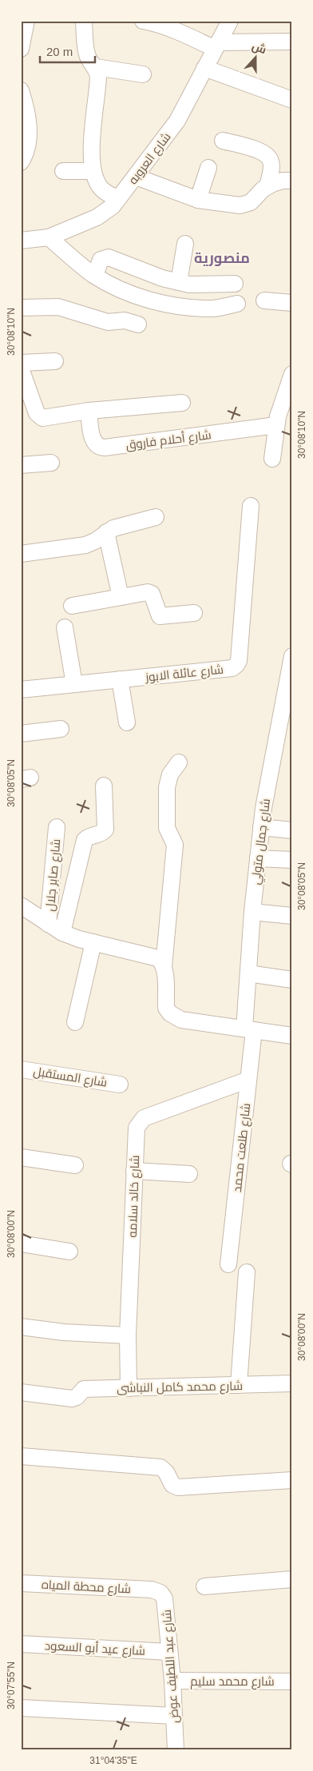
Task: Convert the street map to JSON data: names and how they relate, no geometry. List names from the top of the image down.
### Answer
{
  "streets": {
    "street": [
      "شارع العروبه",
      "شارع أحلام فاروق",
      "شارع عائلة الابوز",
      "شارع جمال متولي",
      "شارع صابر جلال",
      "شارع المستقبل",
      "شارع طلعت محمد",
      "شارع خالد سلامه",
      "شارع محمد كامل النباشى",
      "شارع محطة المياه",
      "شارع عيد أبو السعود",
      "شارع عبد اللطيف عوض",
      "شارع محمد سليم"
    ]
  },
  "crossings": [
    ["شارع جمال متولي", "شارع طلعت محمد"],
    ["شارع طلعت محمد", "شارع خالد سلامه"],
    ["شارع خالد سلامه", "شارع محمد كامل النباشى"],
    ["شارع محطة المياه", "شارع عبد اللطيف عوض"],
    ["شارع عيد أبو السعود", "شارع عبد اللطيف عوض"],
    ["شارع عبد اللطيف عوض", "شارع محمد سليم"]
  ],
  "districts": ["منصورية"],
  "scale_bar": "20 m",
  "north": "top",
  "coordinates": [
    "30°08'10\"N",
    "30°08'05\"N",
    "30°08'00\"N",
    "30°07'55\"N",
    "31°04'35\"E"
  ]
}
